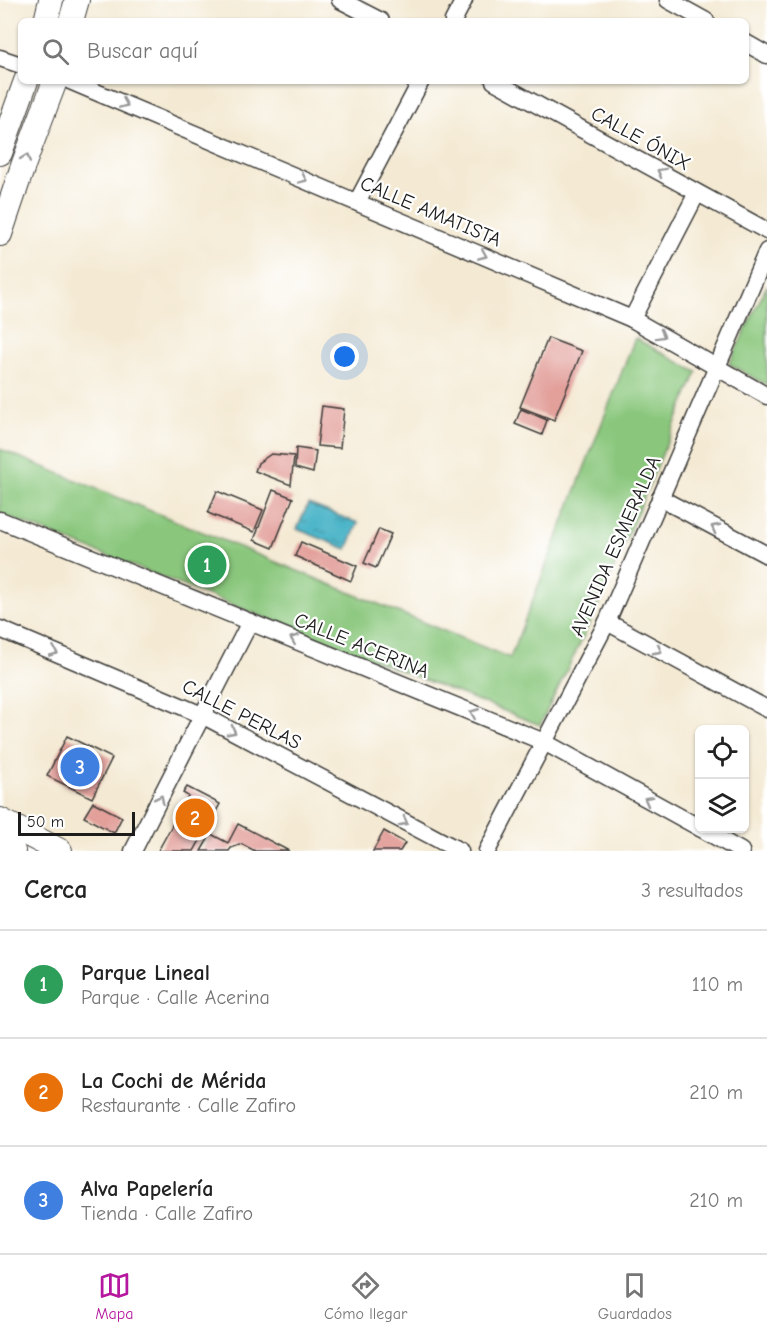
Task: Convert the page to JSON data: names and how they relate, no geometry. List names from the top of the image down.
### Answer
{
  "streets": {
    "street": [
      "CALLE ÓNIX",
      "CALLE AMATISTA",
      "AVENIDA ESMERALDA",
      "CALLE ACERINA",
      "CALLE PERLAS"
    ]
  },
  "crossings": [
    ["CALLE AMATISTA", "AVENIDA ESMERALDA"],
    ["AVENIDA ESMERALDA", "CALLE ACERINA"]
  ],
  "one_way": ["CALLE ÓNIX", "CALLE AMATISTA", "CALLE PERLAS"],
  "scale_bar": "50 m",
  "page": {
    "search": "Buscar aquí",
    "pins": ["1", "3", "2"],
    "scale": "50 m",
    "heading": ["Cerca", "3 resultados"],
    "list": [
      {
        "mark": "1",
        "name": "Parque Lineal",
        "note": "Parque · Calle Acerina",
        "value": "110 m"
      },
      {
        "mark": "2",
        "name": "La Cochi de Mérida",
        "note": "Restaurante · Calle Zafiro",
        "value": "210 m"
      },
      {
        "mark": "3",
        "name": "Alva Papelería",
        "note": "Tienda · Calle Zafiro",
        "value": "210 m"
      }
    ],
    "nav": ["Mapa", "Cómo llegar", "Guardados"]
  }
}
